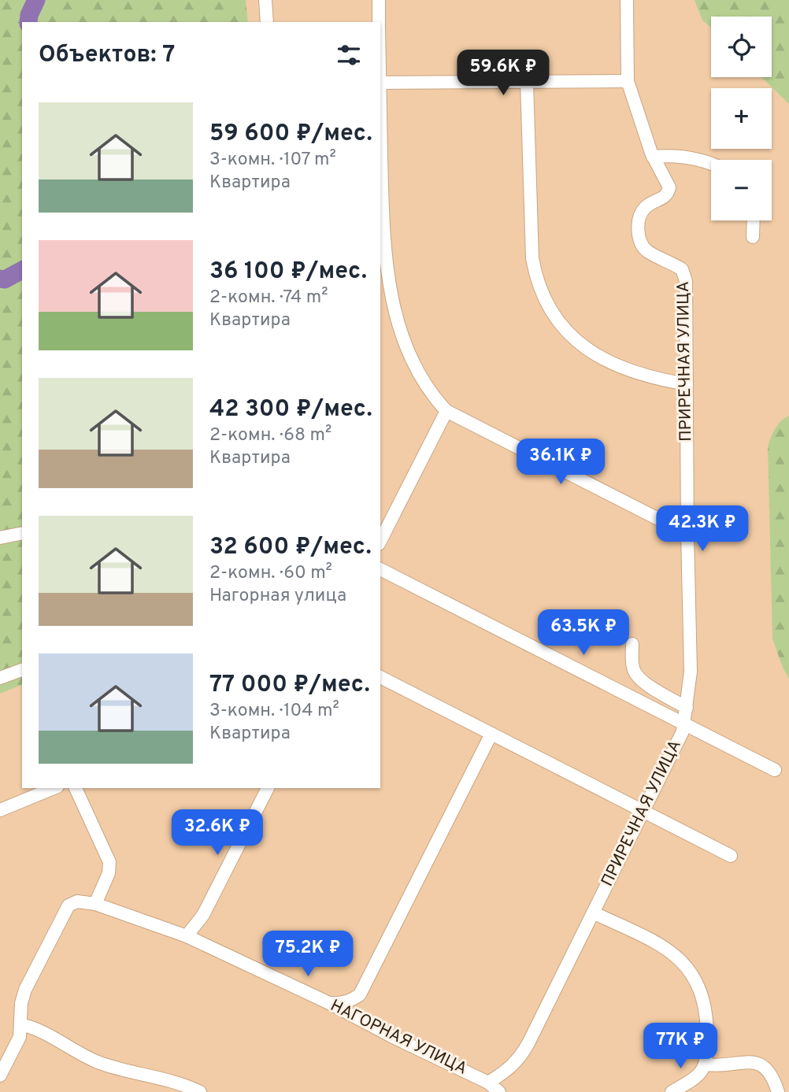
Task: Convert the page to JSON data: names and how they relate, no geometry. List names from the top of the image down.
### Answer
{
  "streets": {
    "street": ["ПРИРЕЧНАЯ УЛИЦА", "НАГОРНАЯ УЛИЦА"]
  },
  "crossings": [
    ["ПРИРЕЧНАЯ УЛИЦА", "НАГОРНАЯ УЛИЦА"]
  ],
  "page": {
    "map_buttons": ["+", "−"],
    "heading": "Объектов: 7",
    "price": [
      "59.6K ₽",
      "36.1K ₽",
      "42.3K ₽",
      "63.5K ₽",
      "32.6K ₽",
      "75.2K ₽",
      "77K ₽"
    ],
    "list": [
      {
        "name": "59 600 ₽/мес.",
        "note": "3-комн. · 107 m² · Квартира"
      },
      {
        "name": "36 100 ₽/мес.",
        "note": "2-комн. · 74 m² · Квартира"
      },
      {
        "name": "42 300 ₽/мес.",
        "note": "2-комн. · 68 m² · Квартира"
      },
      {
        "name": "32 600 ₽/мес.",
        "note": "2-комн. · 60 m² · Нагорная улица"
      },
      {
        "name": "77 000 ₽/мес.",
        "note": "3-комн. · 104 m² · Квартира"
      }
    ]
  }
}
